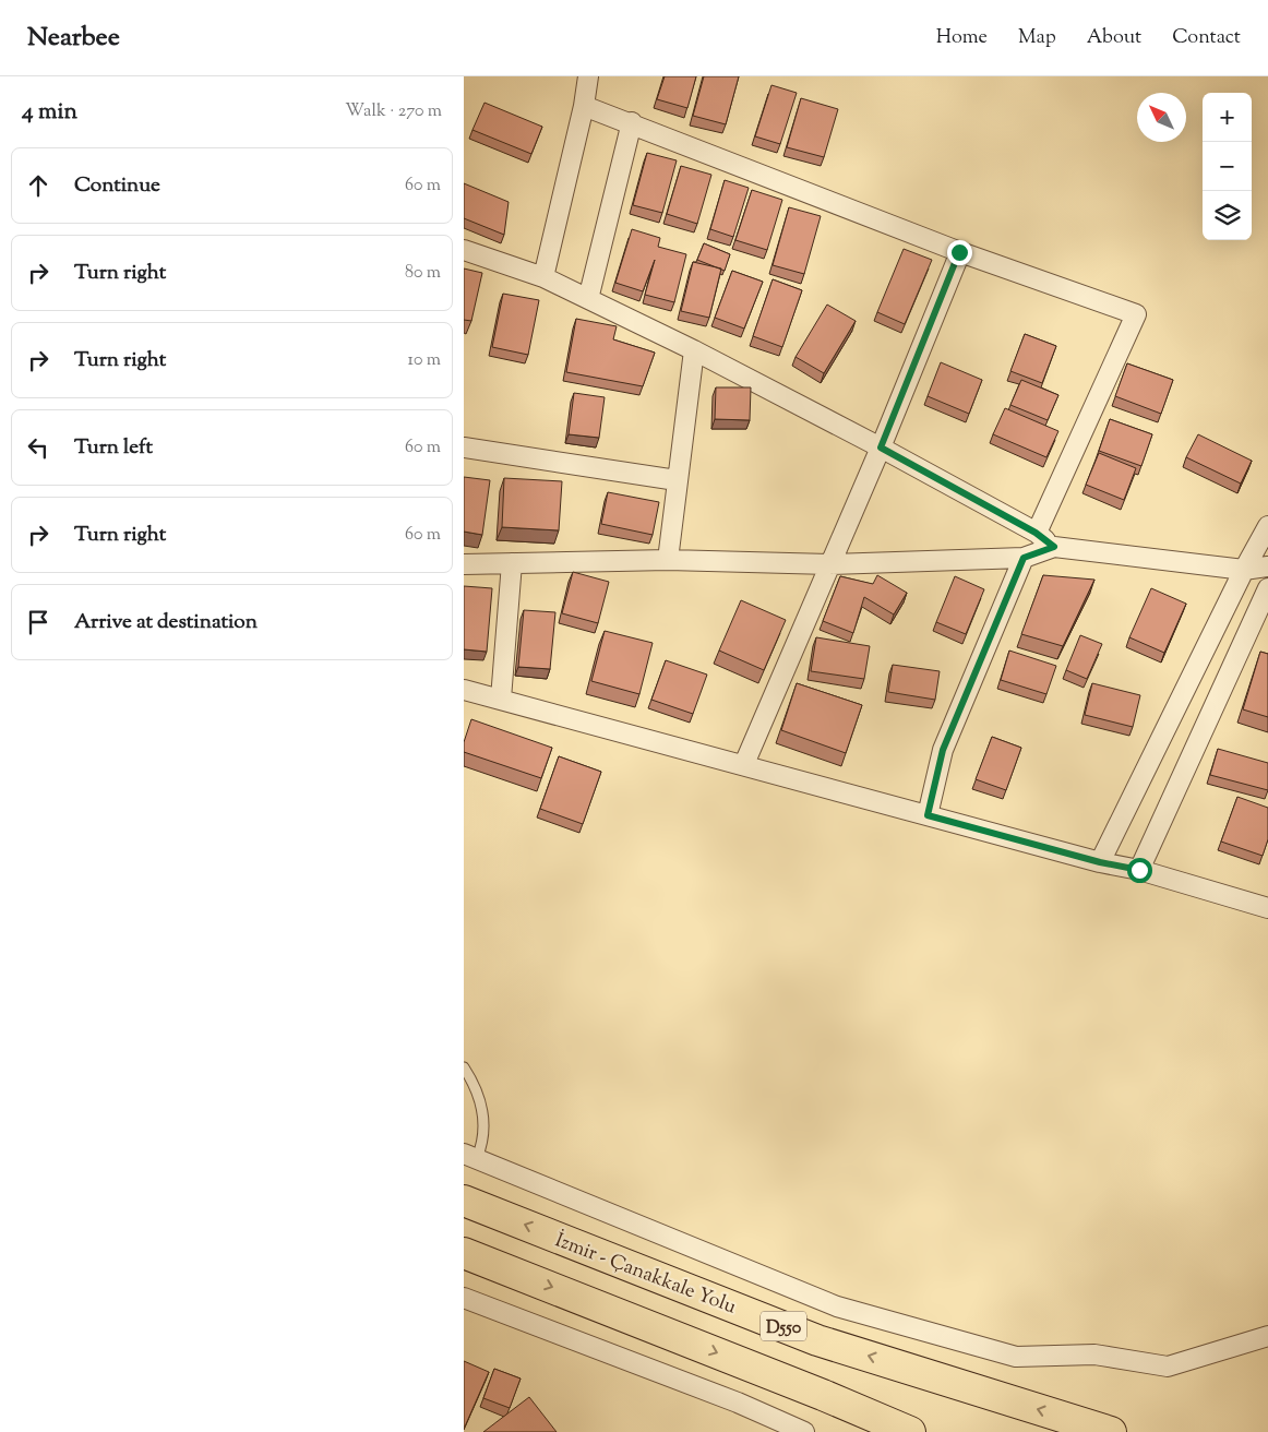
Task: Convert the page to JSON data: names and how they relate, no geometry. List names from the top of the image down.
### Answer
{
  "streets": {
    "highway": ["İzmir - Çanakkale Yolu", "D550"]
  },
  "north": "top left",
  "page": {
    "header": "Nearbee",
    "nav": [
      "Home",
      "Map",
      "About",
      "Contact"
    ],
    "heading": ["4 min", "Walk · 270 m"],
    "map_buttons": ["+", "−"],
    "list": [
      ["Continue", "60 m"],
      ["Turn right", "80 m"],
      ["Turn right", "10 m"],
      ["Turn left", "60 m"],
      ["Turn right", "60 m"],
      "Arrive at destination"
    ]
  }
}
